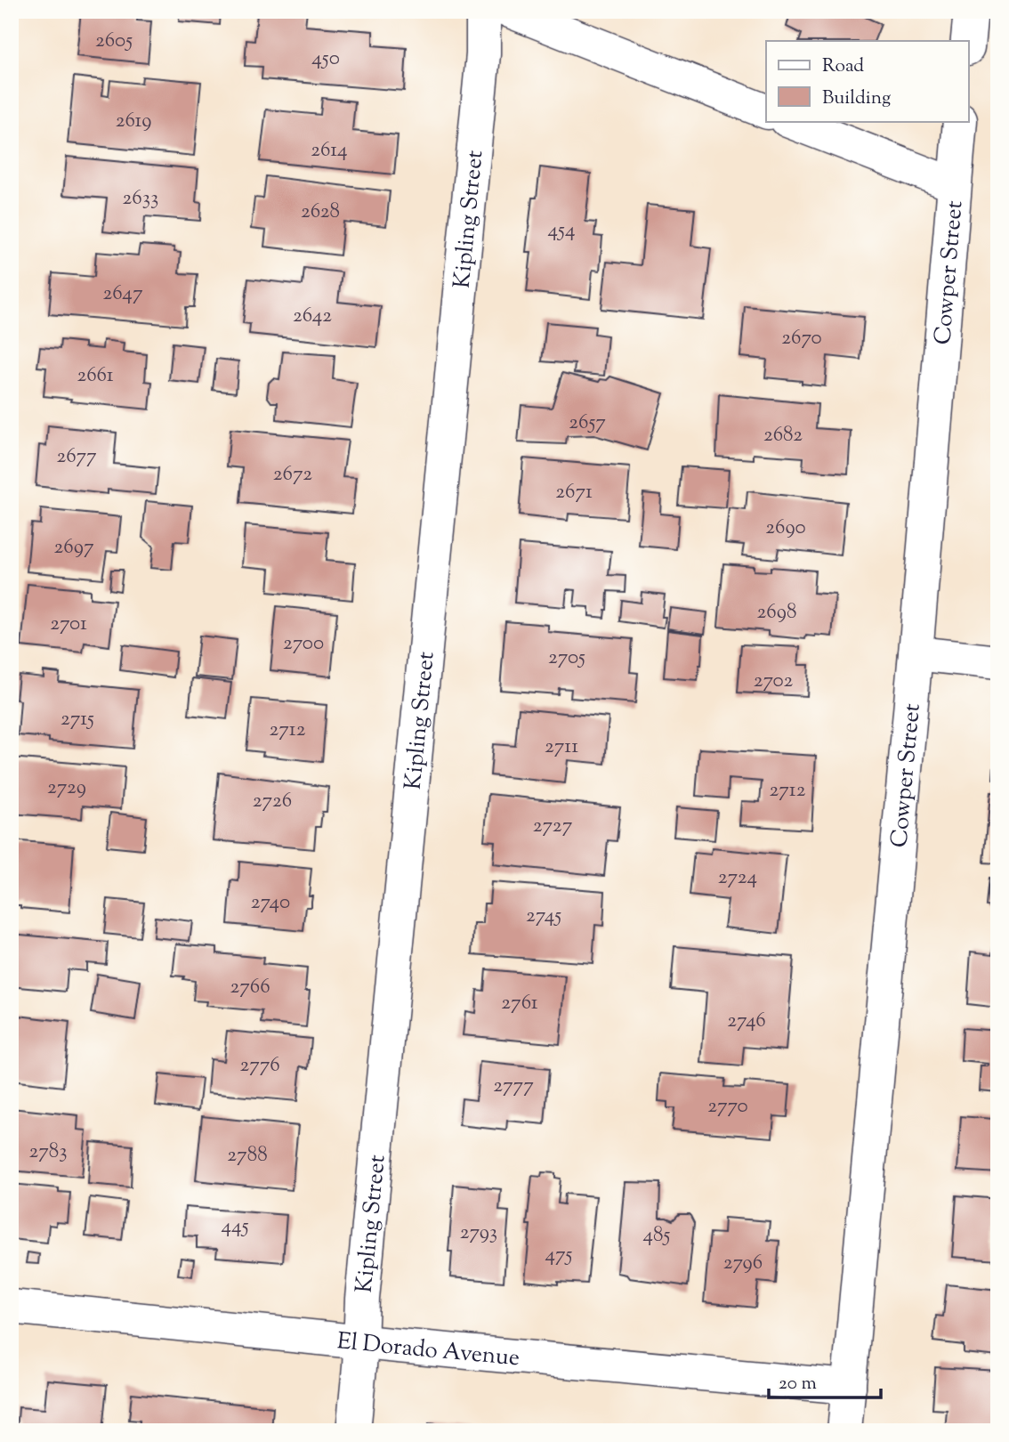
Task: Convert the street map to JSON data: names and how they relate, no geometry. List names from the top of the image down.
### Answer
{
  "streets": {
    "street": ["Kipling Street", "Cowper Street", "El Dorado Avenue"]
  },
  "crossings": [
    ["Kipling Street", "El Dorado Avenue"],
    ["Cowper Street", "El Dorado Avenue"]
  ],
  "house_numbers": [
    "2605",
    "450",
    "2619",
    "2614",
    "2633",
    "2628",
    "454",
    "2647",
    "2642",
    "2670",
    "2661",
    "2657",
    "2682",
    "2677",
    "2672",
    "2671",
    "2690",
    "2697",
    "2698",
    "2701",
    "2700",
    "2705",
    "2702",
    "2715",
    "2712",
    "2711",
    "2729",
    "2712",
    "2726",
    "2727",
    "2724",
    "2740",
    "2745",
    "2766",
    "2761",
    "2746",
    "2776",
    "2777",
    "2770",
    "2783",
    "2788",
    "445",
    "2793",
    "485",
    "475",
    "2796"
  ],
  "legend": ["Road", "Building"],
  "scale_bar": "20 m"
}
